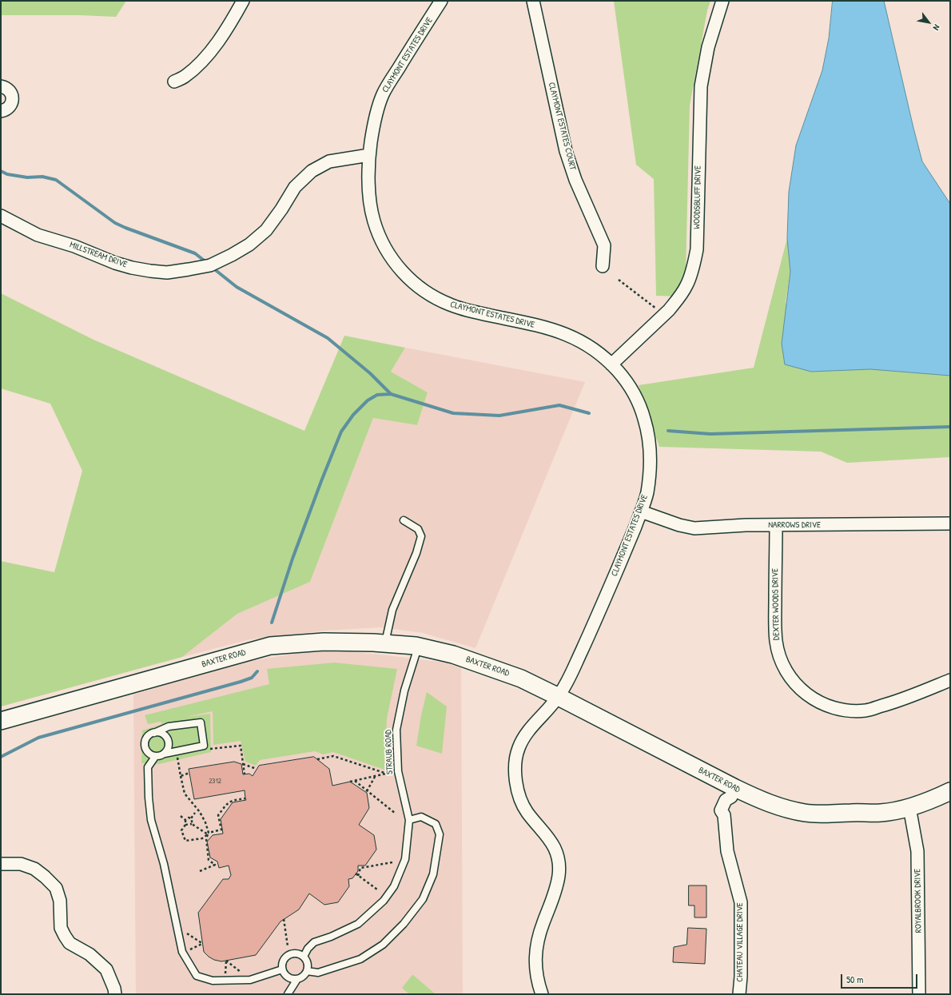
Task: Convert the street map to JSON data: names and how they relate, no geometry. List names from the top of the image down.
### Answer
{
  "streets": {
    "main road": ["BAXTER ROAD"],
    "street": [
      "CLAYMONT ESTATES DRIVE",
      "CLAYMONT ESTATES COURT",
      "WOODSBLUFF DRIVE",
      "MILLSTREAM DRIVE",
      "NARROWS DRIVE",
      "DEXTER WOODS DRIVE",
      "ROYALBROOK DRIVE",
      "CHATEAU VILLAGE DRIVE"
    ],
    "lane": ["STRAUB ROAD"]
  },
  "crossings": [
    ["CLAYMONT ESTATES DRIVE", "WOODSBLUFF DRIVE"],
    ["CLAYMONT ESTATES DRIVE", "MILLSTREAM DRIVE"],
    ["CLAYMONT ESTATES DRIVE", "NARROWS DRIVE"],
    ["CLAYMONT ESTATES DRIVE", "BAXTER ROAD"],
    ["NARROWS DRIVE", "DEXTER WOODS DRIVE"],
    ["BAXTER ROAD", "STRAUB ROAD"],
    ["BAXTER ROAD", "ROYALBROOK DRIVE"],
    ["BAXTER ROAD", "CHATEAU VILLAGE DRIVE"]
  ],
  "house_numbers": ["2312"],
  "scale_bar": "50 m",
  "north": "bottom right"
}
